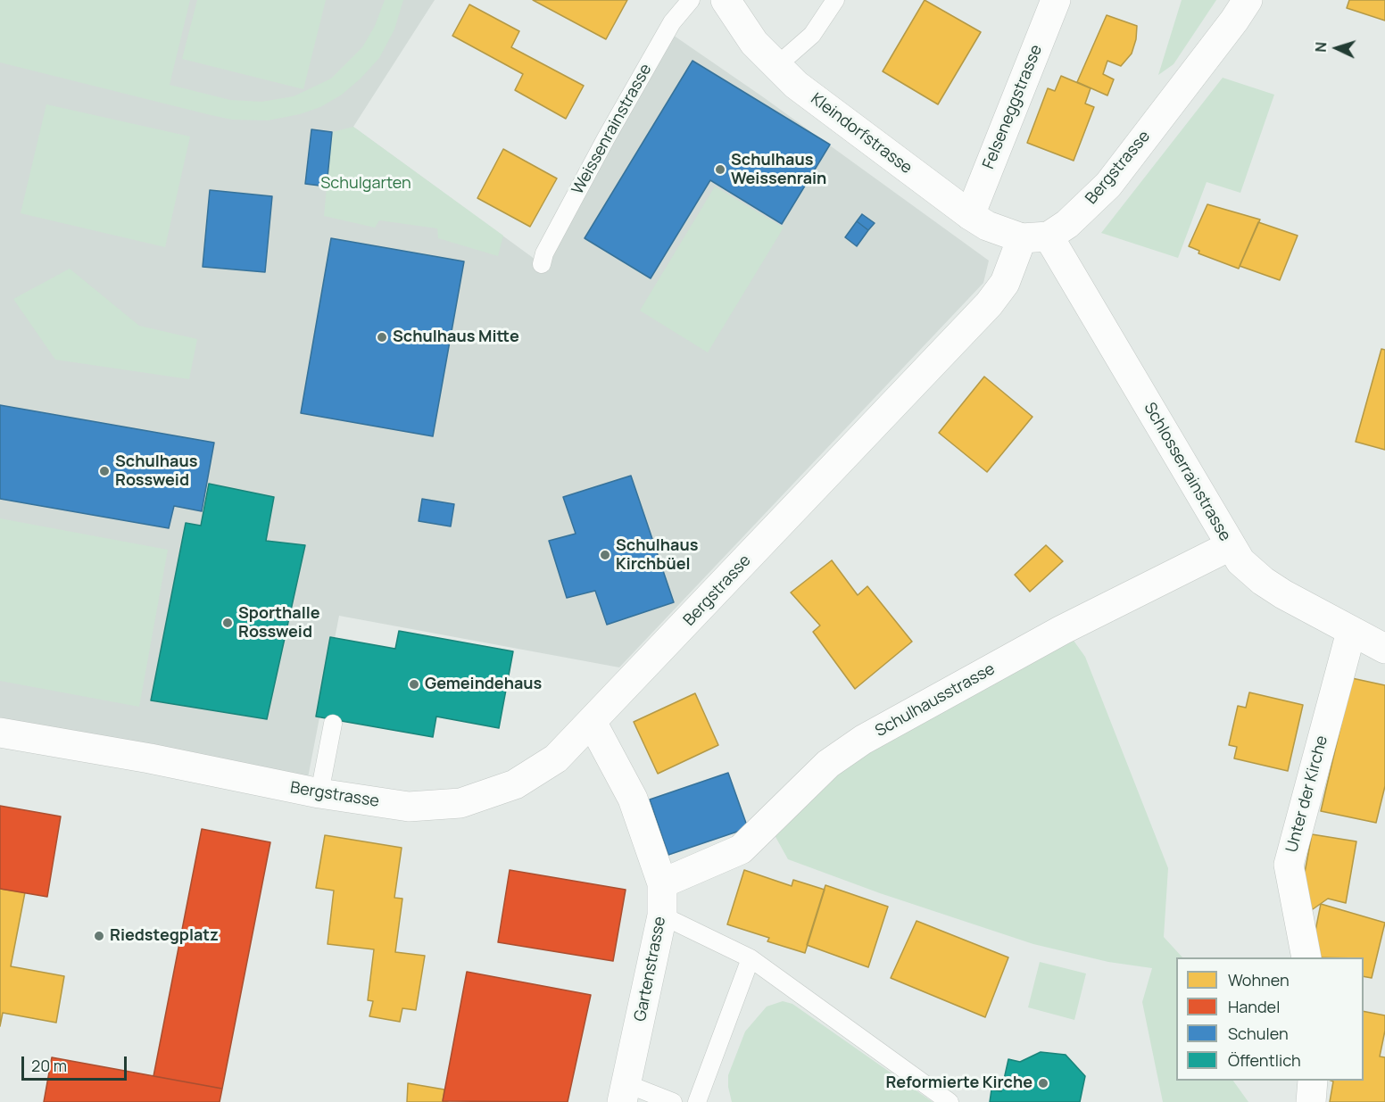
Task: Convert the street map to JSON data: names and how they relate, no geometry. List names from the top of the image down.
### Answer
{
  "streets": {
    "street": [
      "Felseneggstrasse",
      "Kleindorfstrasse",
      "Bergstrasse",
      "Schlosserrainstrasse",
      "Schulhausstrasse",
      "Unter der Kirche",
      "Gartenstrasse"
    ],
    "lane": ["Weissenrainstrasse"]
  },
  "crossings": [
    ["Felseneggstrasse", "Kleindorfstrasse"],
    ["Kleindorfstrasse", "Bergstrasse"],
    ["Kleindorfstrasse", "Schlosserrainstrasse"],
    ["Bergstrasse", "Schlosserrainstrasse"],
    ["Bergstrasse", "Gartenstrasse"],
    ["Schlosserrainstrasse", "Schulhausstrasse"],
    ["Schlosserrainstrasse", "Unter der Kirche"],
    ["Schulhausstrasse", "Gartenstrasse"]
  ],
  "parks": ["Schulgarten"],
  "places": [
    "Schulhaus Weissenrain",
    "Schulhaus Mitte",
    "Schulhaus Rossweid",
    "Schulhaus Kirchbüel",
    "Sporthalle Rossweid",
    "Gemeindehaus",
    "Riedstegplatz",
    "Reformierte Kirche"
  ],
  "legend": [
    "Wohnen",
    "Handel",
    "Schulen",
    "Öffentlich"
  ],
  "scale_bar": "20 m",
  "north": "left"
}
